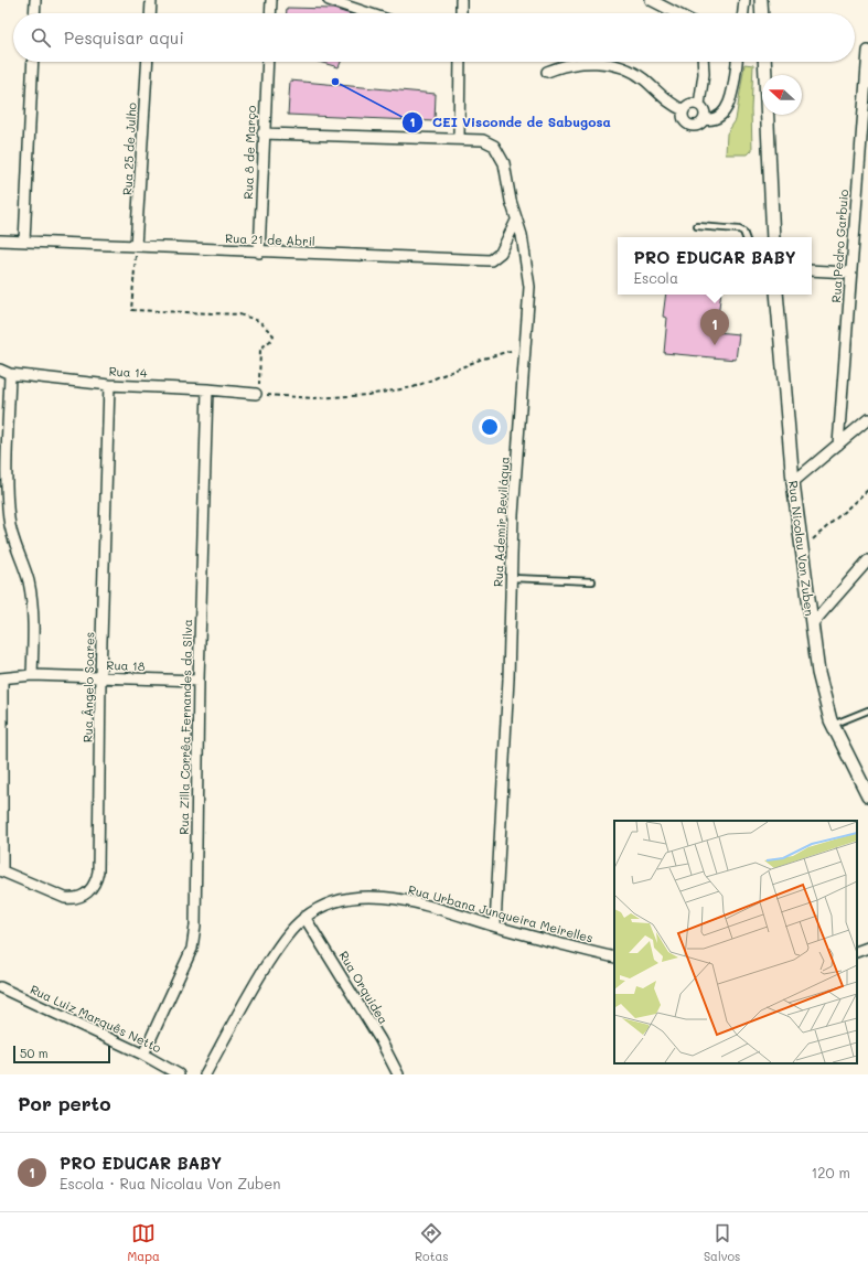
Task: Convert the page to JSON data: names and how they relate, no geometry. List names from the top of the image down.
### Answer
{
  "streets": {
    "street": [
      "Rua 25 de Julho",
      "Rua 8 de Março",
      "Rua 21 de Abril",
      "Rua Pedro Garbuio",
      "Rua 14",
      "Rua Ademir Beviláqua",
      "Rua Nicolau Von Zuben",
      "Rua 18",
      "Rua Ângelo Soares",
      "Rua Zilla Corrêa Fernandes da Silva",
      "Rua Urbana Junqueira Meirelles",
      "Rua Orquidea",
      "Rua Luiz Marquês Netto"
    ]
  },
  "crossings": [
    ["Rua 25 de Julho", "Rua 21 de Abril"],
    ["Rua 8 de Março", "Rua 21 de Abril"],
    ["Rua 8 de Março", "Rua Ademir Beviláqua"],
    ["Rua 21 de Abril", "Rua Ademir Beviláqua"],
    ["Rua 14", "Rua Ângelo Soares"],
    ["Rua 14", "Rua Zilla Corrêa Fernandes da Silva"],
    ["Rua Ademir Beviláqua", "Rua Urbana Junqueira Meirelles"],
    ["Rua 18", "Rua Ângelo Soares"],
    ["Rua 18", "Rua Zilla Corrêa Fernandes da Silva"],
    ["Rua Zilla Corrêa Fernandes da Silva", "Rua Luiz Marquês Netto"],
    ["Rua Urbana Junqueira Meirelles", "Rua Orquidea"]
  ],
  "places": ["CEI Visconde de Sabugosa"],
  "scale_bar": "50 m",
  "north": "left",
  "page": {
    "search": "Pesquisar aqui",
    "popup": ["PRO EDUCAR BABY", "Escola"],
    "pins": "1",
    "scale": "50 m",
    "heading": "Por perto",
    "list": [
      {
        "mark": "1",
        "name": "PRO EDUCAR BABY",
        "note": "Escola · Rua Nicolau Von Zuben",
        "value": "120 m"
      }
    ],
    "nav": ["Mapa", "Rotas", "Salvos"]
  }
}
